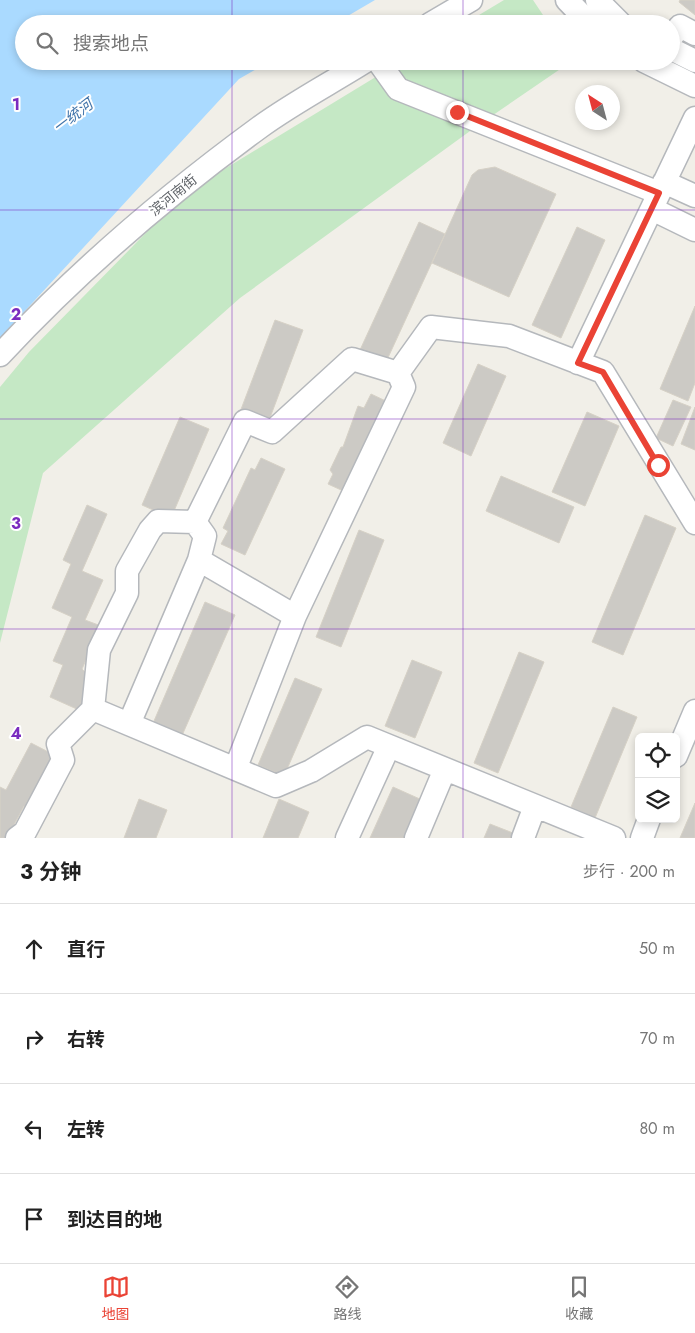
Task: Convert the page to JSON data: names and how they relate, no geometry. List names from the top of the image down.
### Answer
{
  "streets": {
    "street": ["滨河南街"]
  },
  "water": ["一统河"],
  "north": "top left",
  "page": {
    "search": "搜索地点",
    "heading": ["3 分钟", "步行 · 200 m"],
    "list": [
      ["直行", "50 m"],
      ["右转", "70 m"],
      ["左转", "80 m"],
      "到达目的地"
    ],
    "nav": ["地图", "路线", "收藏"]
  },
  "grid": {
    "rows": [
      "1",
      "2",
      "3",
      "4"
    ]
  }
}
